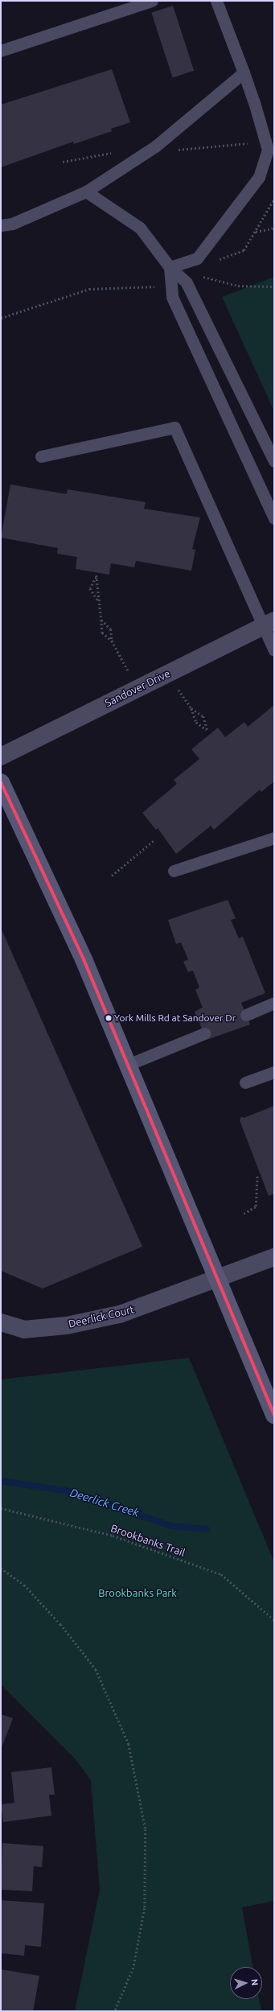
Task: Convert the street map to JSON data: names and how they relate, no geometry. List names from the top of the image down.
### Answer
{
  "streets": {
    "street": ["Sandover Drive", "Deerlick Court"],
    "path": ["Brookbanks Trail"]
  },
  "water": ["Deerlick Creek"],
  "parks": ["Brookbanks Park"],
  "places": ["York Mills Rd at Sandover Dr"],
  "north": "right"
}
